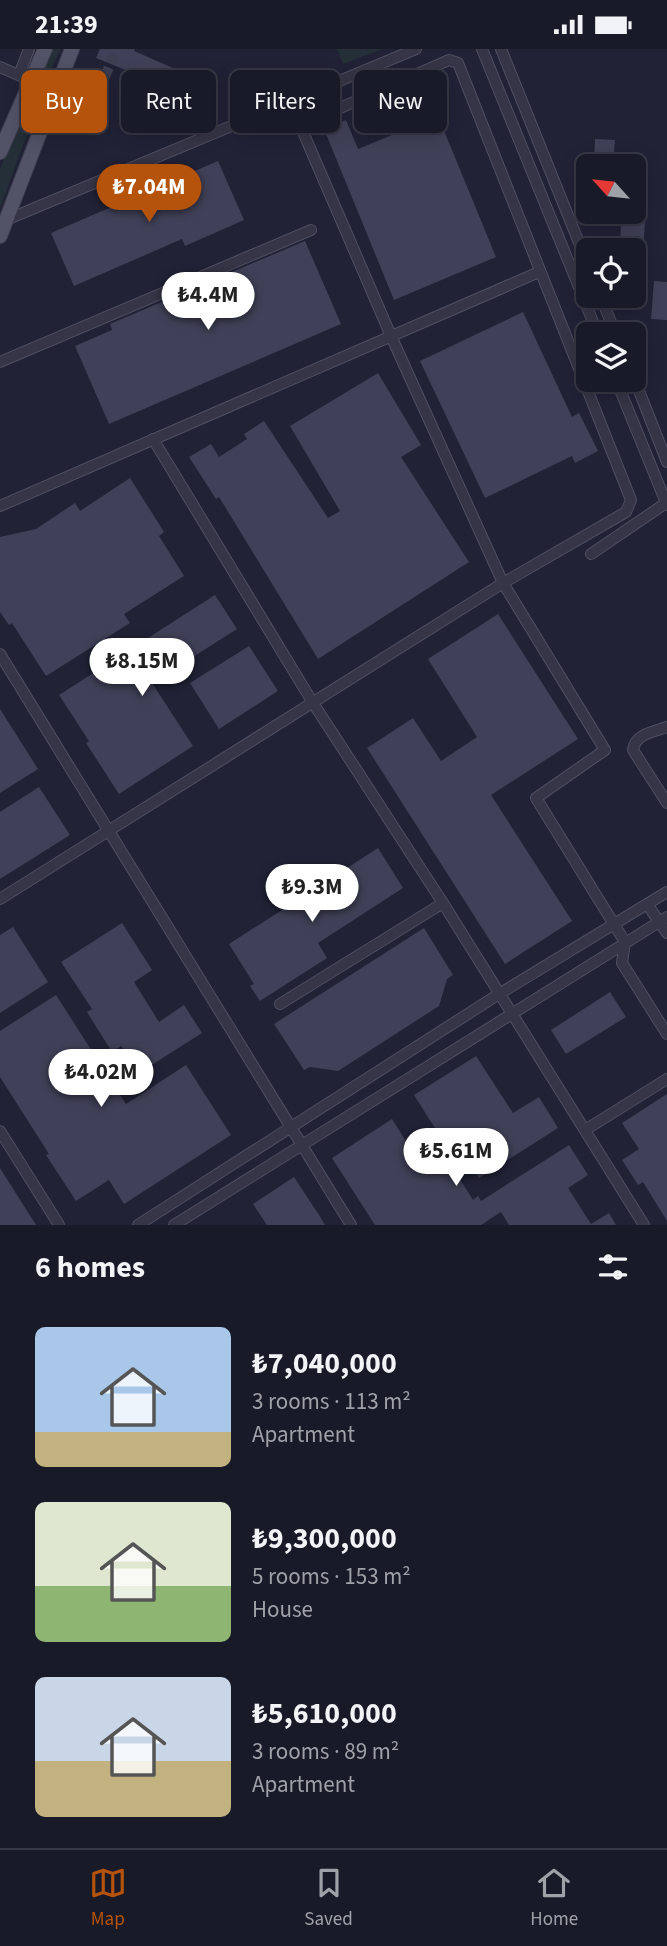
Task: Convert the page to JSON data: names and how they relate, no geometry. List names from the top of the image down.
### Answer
{
  "north": "top left",
  "page": {
    "status": "21:39",
    "chip": [
      "Buy",
      "Rent",
      "Filters",
      "New"
    ],
    "price": [
      "₺7.04M",
      "₺4.4M",
      "₺8.15M",
      "₺9.3M",
      "₺4.02M",
      "₺5.61M"
    ],
    "heading": "6 homes",
    "list": [
      {
        "name": "₺7,040,000",
        "note": "3 rooms · 113 m² · Apartment"
      },
      {
        "name": "₺9,300,000",
        "note": "5 rooms · 153 m² · House"
      },
      {
        "name": "₺5,610,000",
        "note": "3 rooms · 89 m² · Apartment"
      }
    ],
    "tabs": ["Map", "Saved", "Home"]
  }
}
